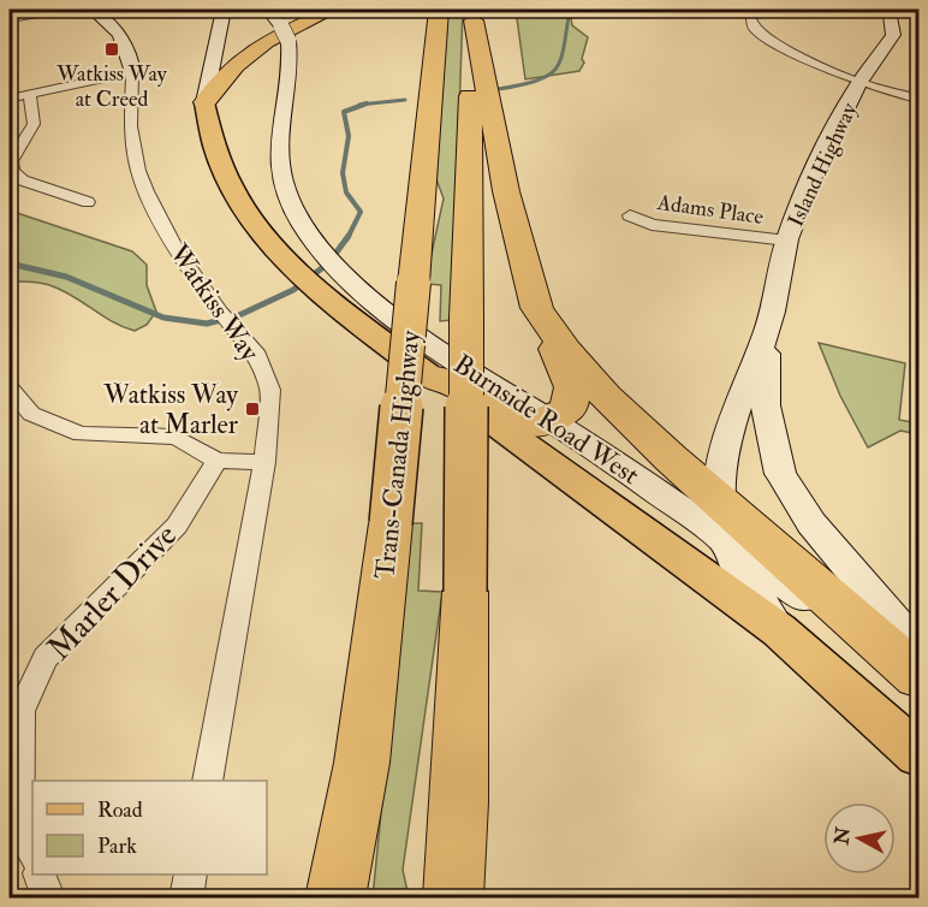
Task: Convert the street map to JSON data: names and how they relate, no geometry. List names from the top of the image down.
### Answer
{
  "streets": {
    "highway": ["Trans-Canada Highway"],
    "main road": ["Burnside Road West"],
    "street": [
      "Island Highway",
      "Adams Place",
      "Watkiss Way",
      "Marler Drive"
    ]
  },
  "crossings": [
    ["Island Highway", "Adams Place"],
    ["Island Highway", "Burnside Road West"]
  ],
  "places": {
    "transit": ["Watkiss Way at Creed", "Watkiss Way at Marler"]
  },
  "legend": ["Road", "Park"],
  "north": "left"
}
